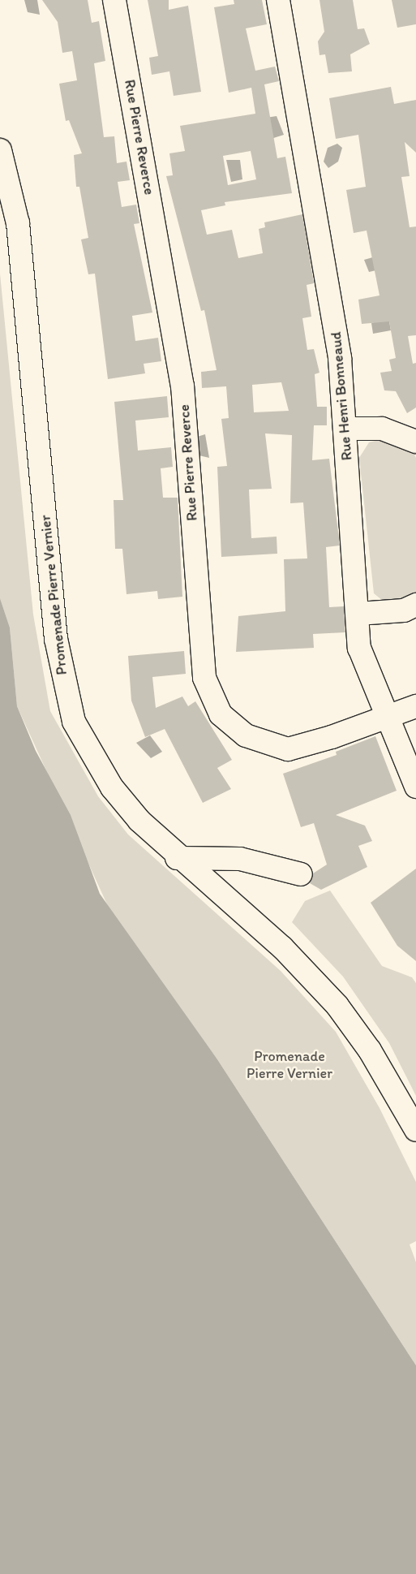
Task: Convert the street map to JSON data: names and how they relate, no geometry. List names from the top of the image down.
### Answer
{
  "streets": {
    "street": ["Rue Pierre Reverce", "Rue Henri Bonneaud", "Promenade Pierre Vernier"]
  },
  "crossings": [
    ["Rue Pierre Reverce", "Rue Henri Bonneaud"]
  ],
  "parks": ["Promenade Pierre Vernier"]
}
